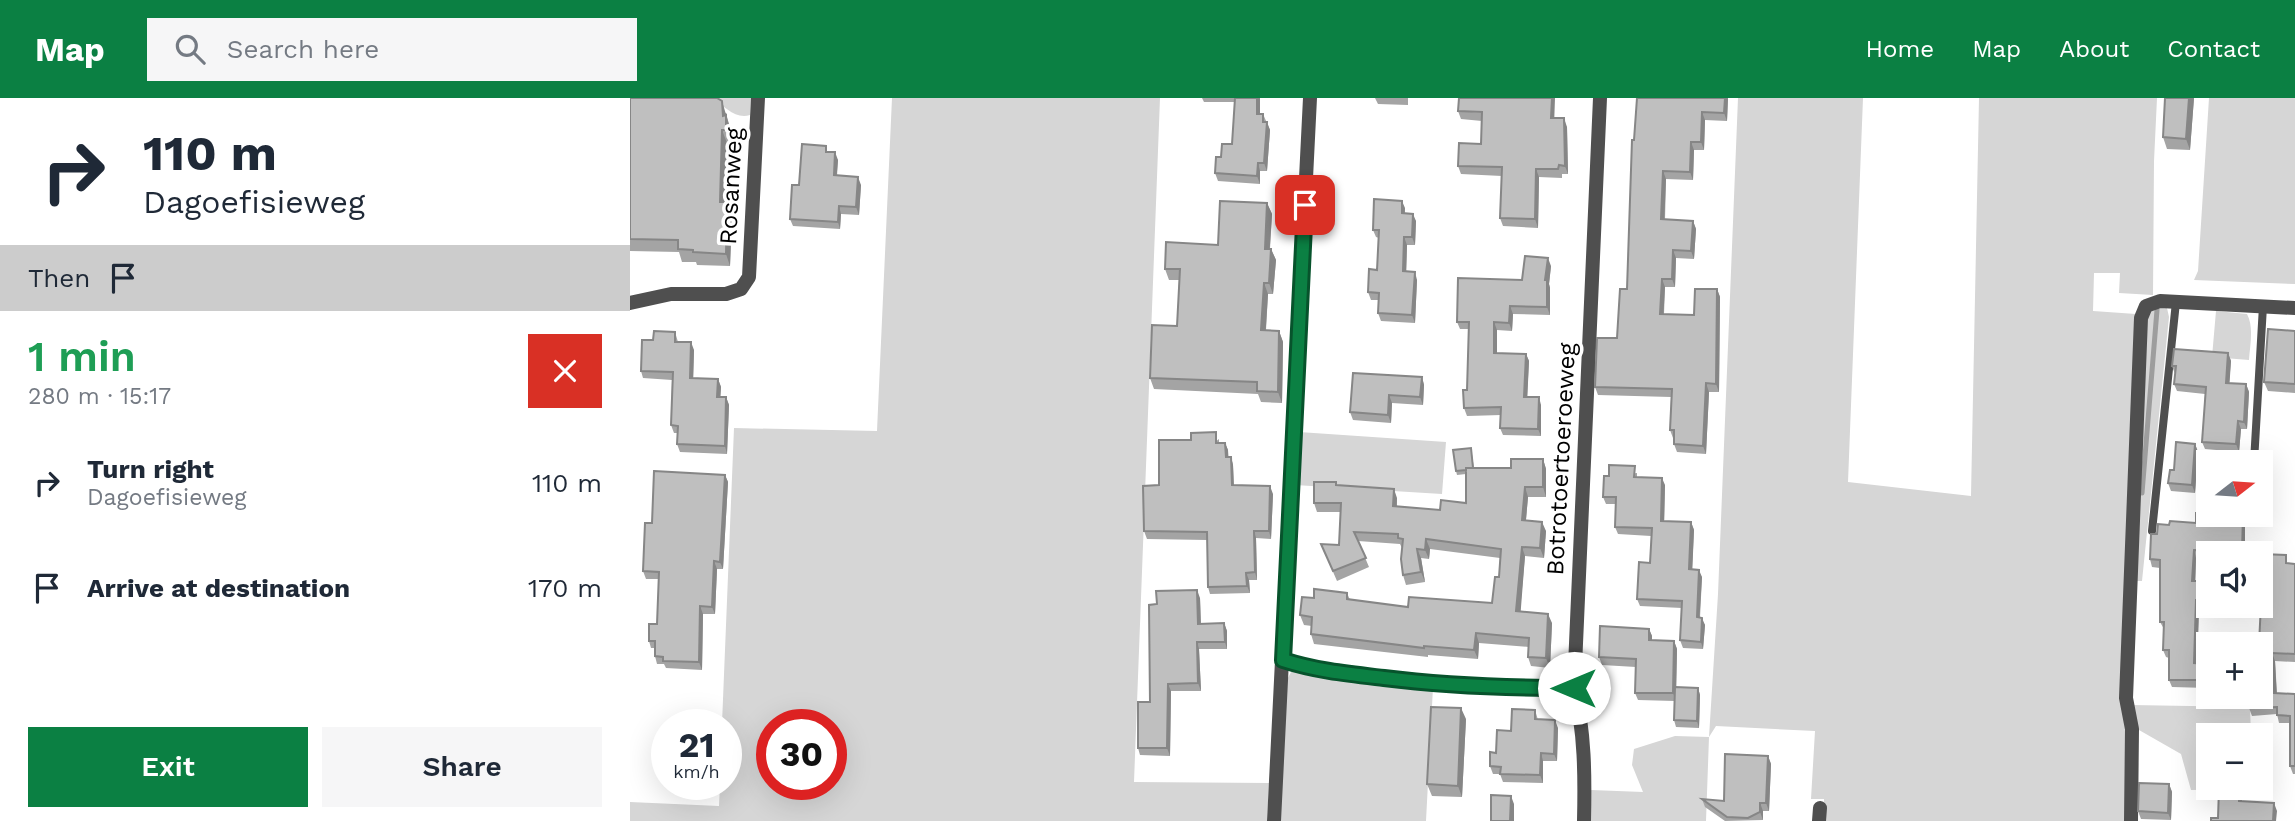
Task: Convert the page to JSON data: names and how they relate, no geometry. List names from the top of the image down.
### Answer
{
  "streets": {
    "street": ["Rosanweg", "Botrotoertoeroeweg"]
  },
  "north": "right",
  "page": {
    "header": "Map",
    "search": "Search here",
    "nav": [
      "Home",
      "Map",
      "About",
      "Contact"
    ],
    "turn": ["110 m", "Dagoefisieweg"],
    "then": "Then",
    "heading": ["1 min", "280 m · 15:17"],
    "list": [
      {
        "name": "Turn right",
        "note": "Dagoefisieweg",
        "value": "110 m"
      },
      {
        "name": "Arrive at destination",
        "value": "170 m"
      }
    ],
    "map_buttons": ["+", "−"],
    "speed": "21 km/h",
    "limit": "30",
    "buttons": ["Exit", "Share"]
  }
}
